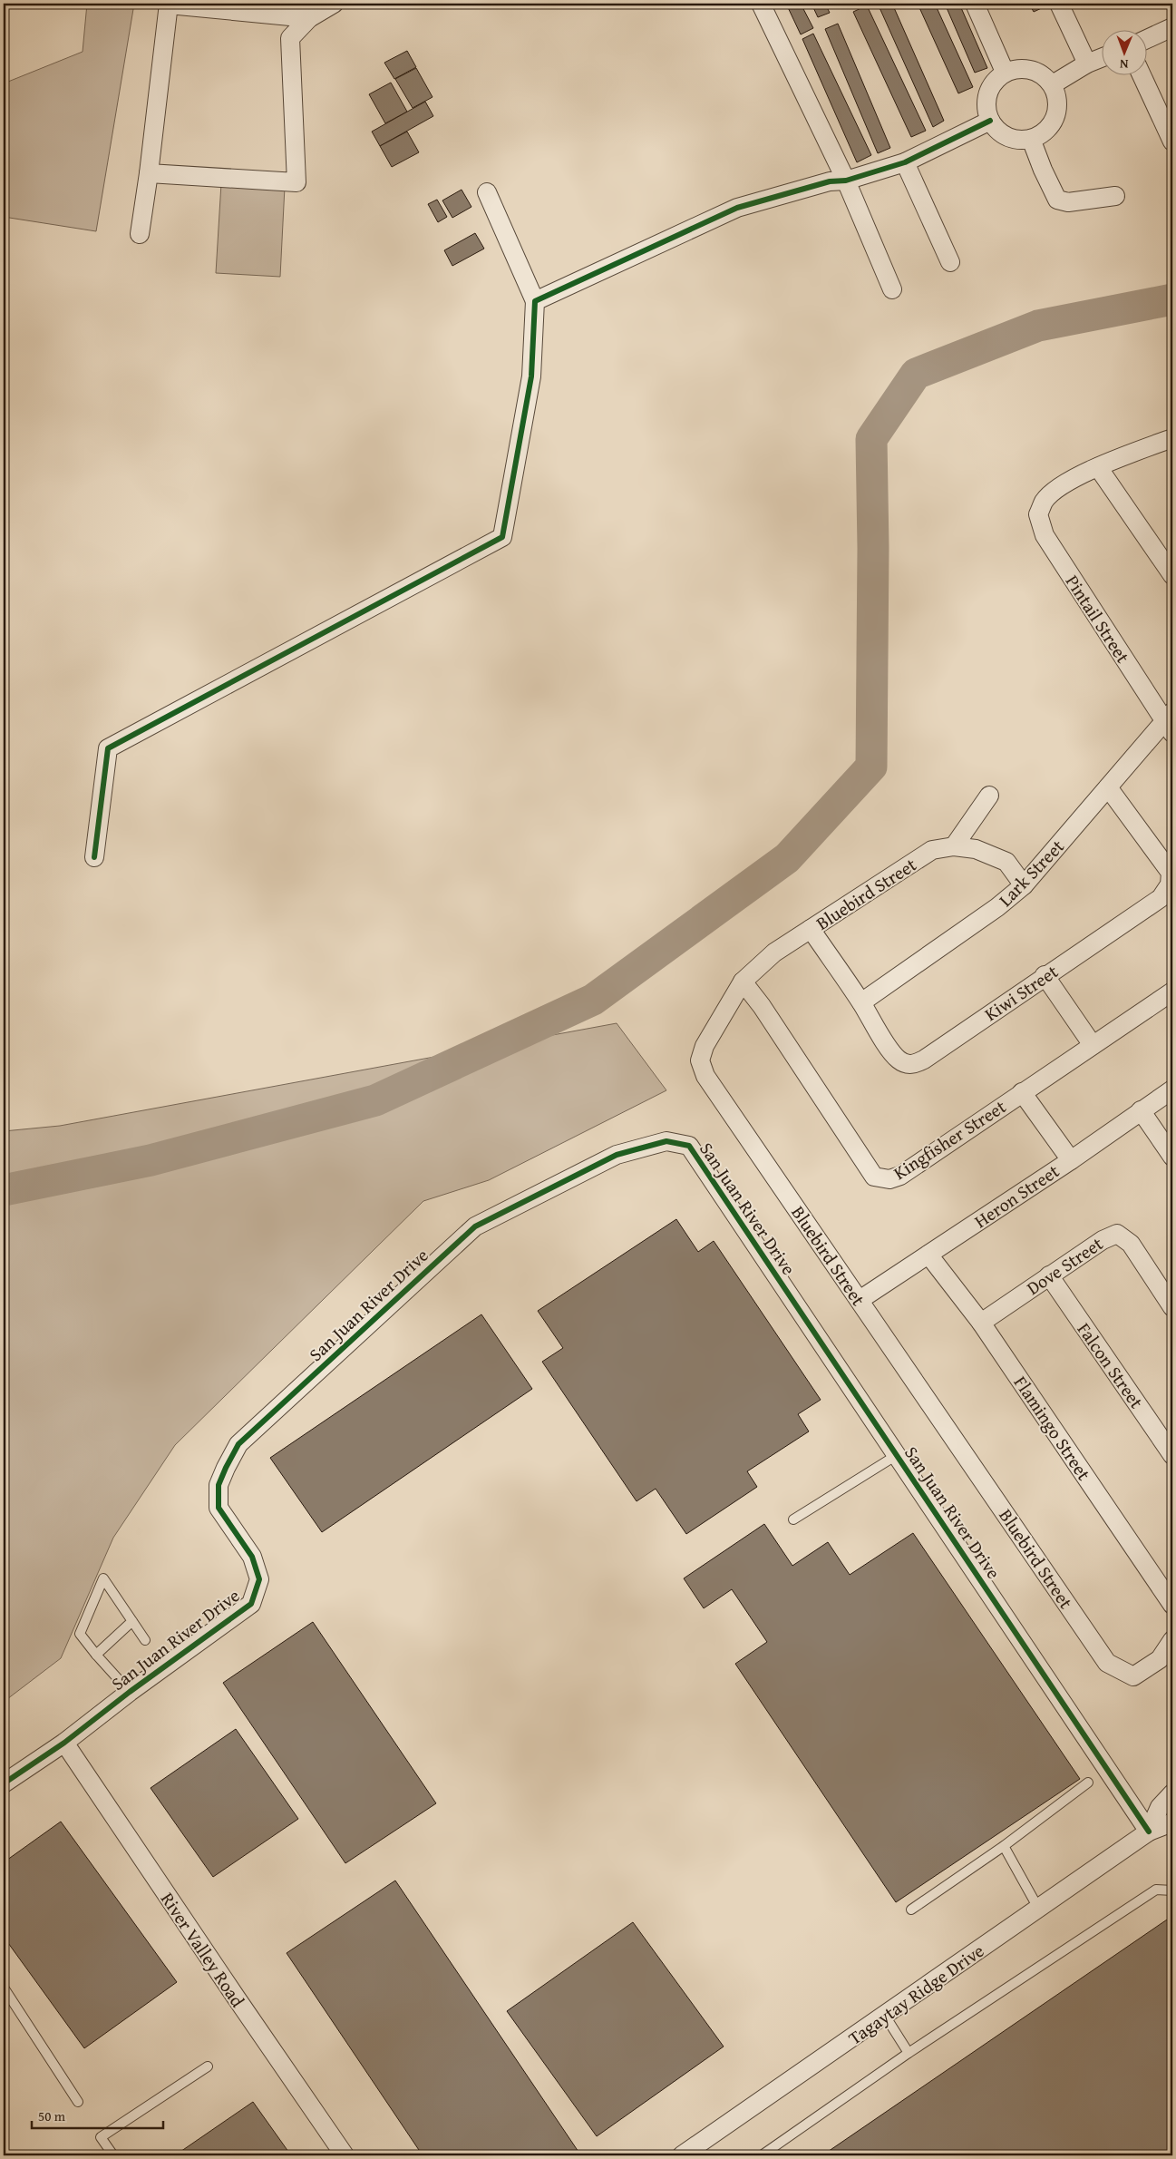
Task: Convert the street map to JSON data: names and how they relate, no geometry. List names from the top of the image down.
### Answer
{
  "streets": {
    "street": [
      "Pintail Street",
      "Lark Street",
      "Bluebird Street",
      "Kiwi Street",
      "Kingfisher Street",
      "Heron Street",
      "San Juan River Drive",
      "Dove Street",
      "Falcon Street",
      "Flamingo Street",
      "River Valley Road",
      "Tagaytay Ridge Drive"
    ]
  },
  "crossings": [
    ["Pintail Street", "Lark Street"],
    ["Lark Street", "Bluebird Street"],
    ["Lark Street", "Kiwi Street"],
    ["Bluebird Street", "Kiwi Street"],
    ["Bluebird Street", "Kingfisher Street"],
    ["Bluebird Street", "Heron Street"],
    ["Heron Street", "Flamingo Street"],
    ["San Juan River Drive", "River Valley Road"],
    ["San Juan River Drive", "Tagaytay Ridge Drive"],
    ["Dove Street", "Falcon Street"],
    ["Dove Street", "Flamingo Street"]
  ],
  "scale_bar": "50 m",
  "north": "bottom"
}
